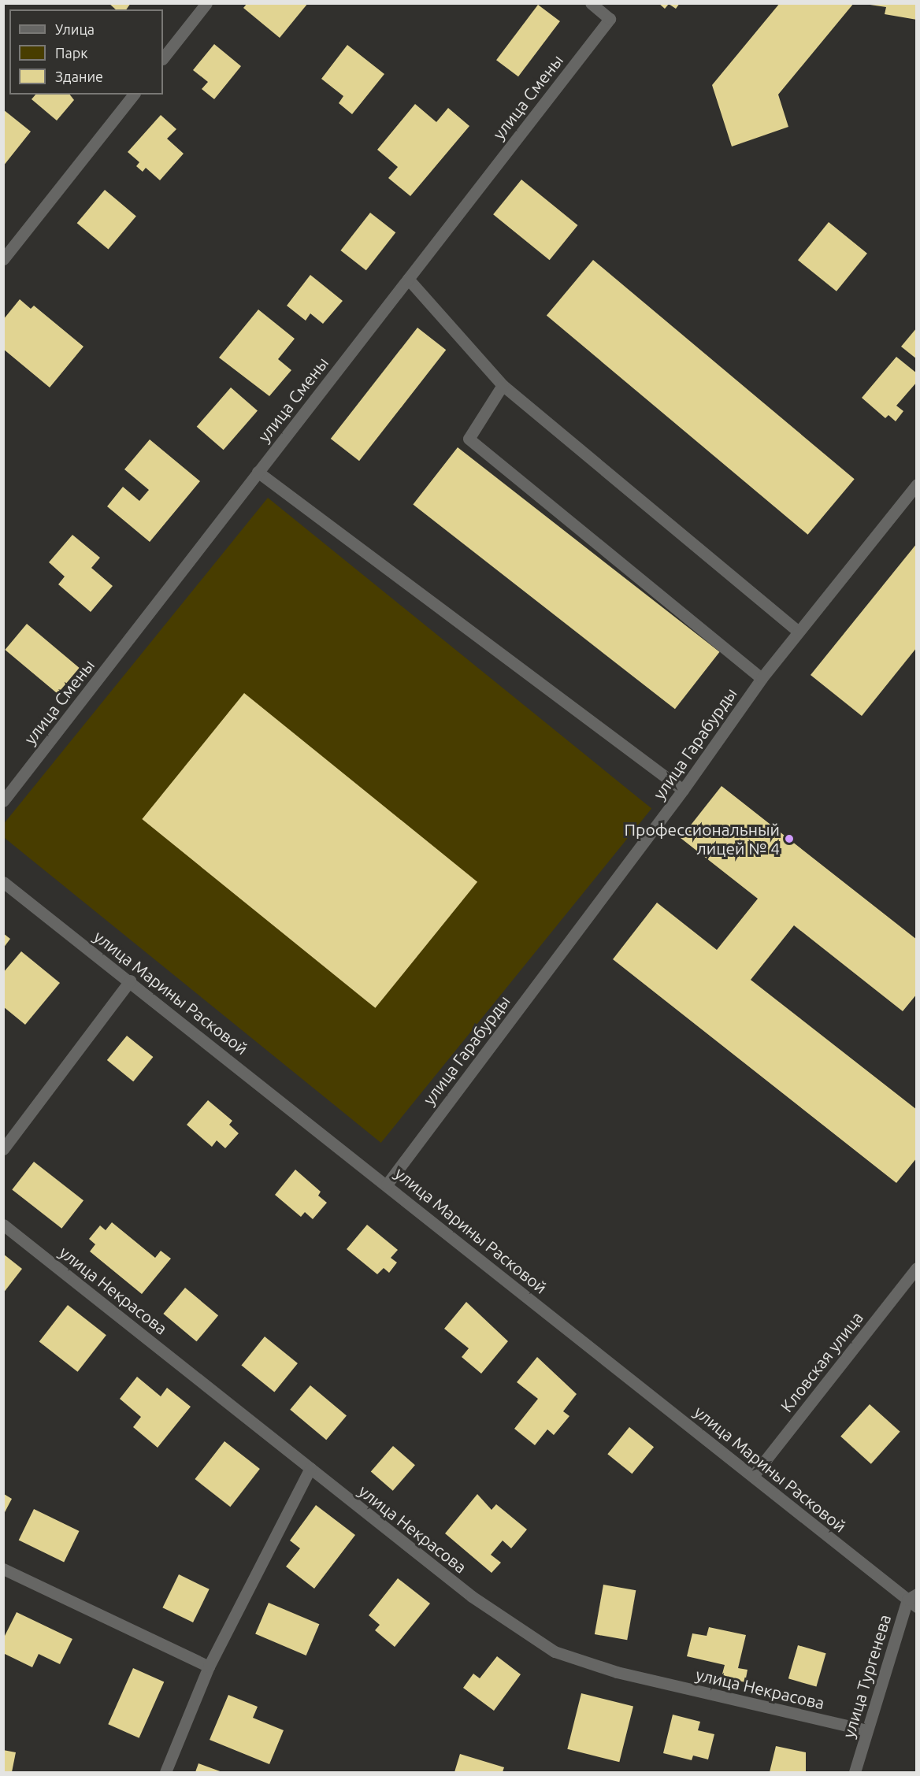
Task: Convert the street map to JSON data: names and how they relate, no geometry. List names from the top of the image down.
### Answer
{
  "streets": {
    "street": [
      "улица Смены",
      "улица Гарабурды",
      "улица Марины Расковой",
      "улица Некрасова",
      "Кловская улица",
      "улица Тургенева"
    ]
  },
  "crossings": [
    ["улица Гарабурды", "улица Марины Расковой"],
    ["улица Марины Расковой", "Кловская улица"],
    ["улица Марины Расковой", "улица Тургенева"],
    ["улица Некрасова", "улица Тургенева"]
  ],
  "places": ["Профессиональный лицей № 4"],
  "legend": ["Улица", "Парк", "Здание"]
}
